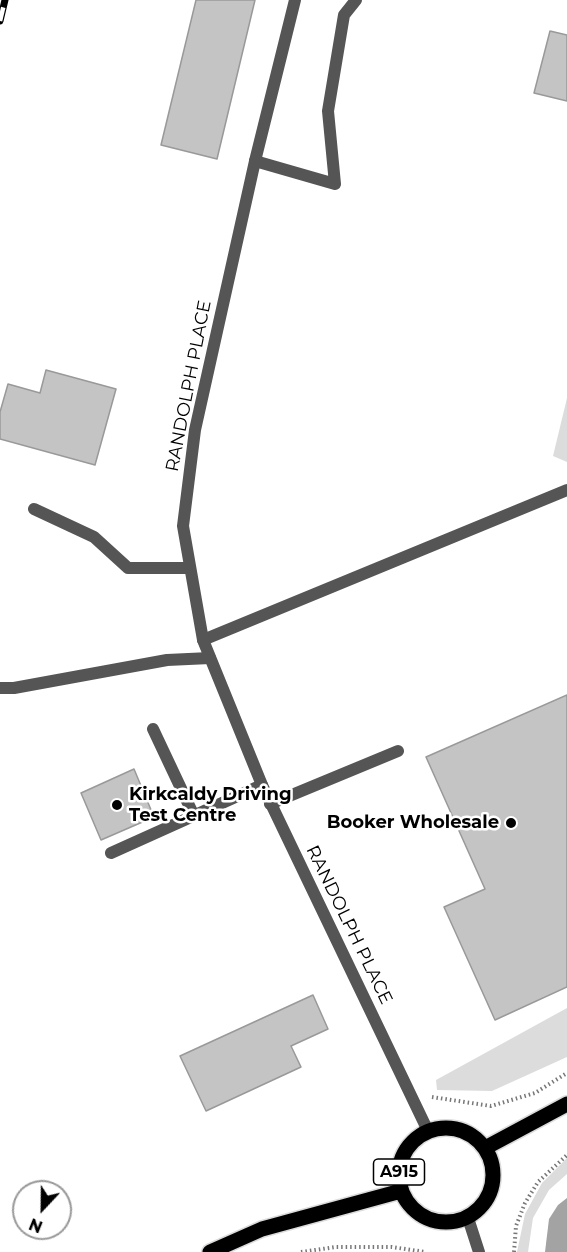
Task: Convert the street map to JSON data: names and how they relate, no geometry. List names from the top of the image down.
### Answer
{
  "streets": {
    "main road": ["A915"],
    "street": ["RANDOLPH PLACE"]
  },
  "crossings": [
    ["RANDOLPH PLACE", "A915"]
  ],
  "places": ["Kirkcaldy Driving Test Centre", "Booker Wholesale"],
  "north": "bottom"
}
